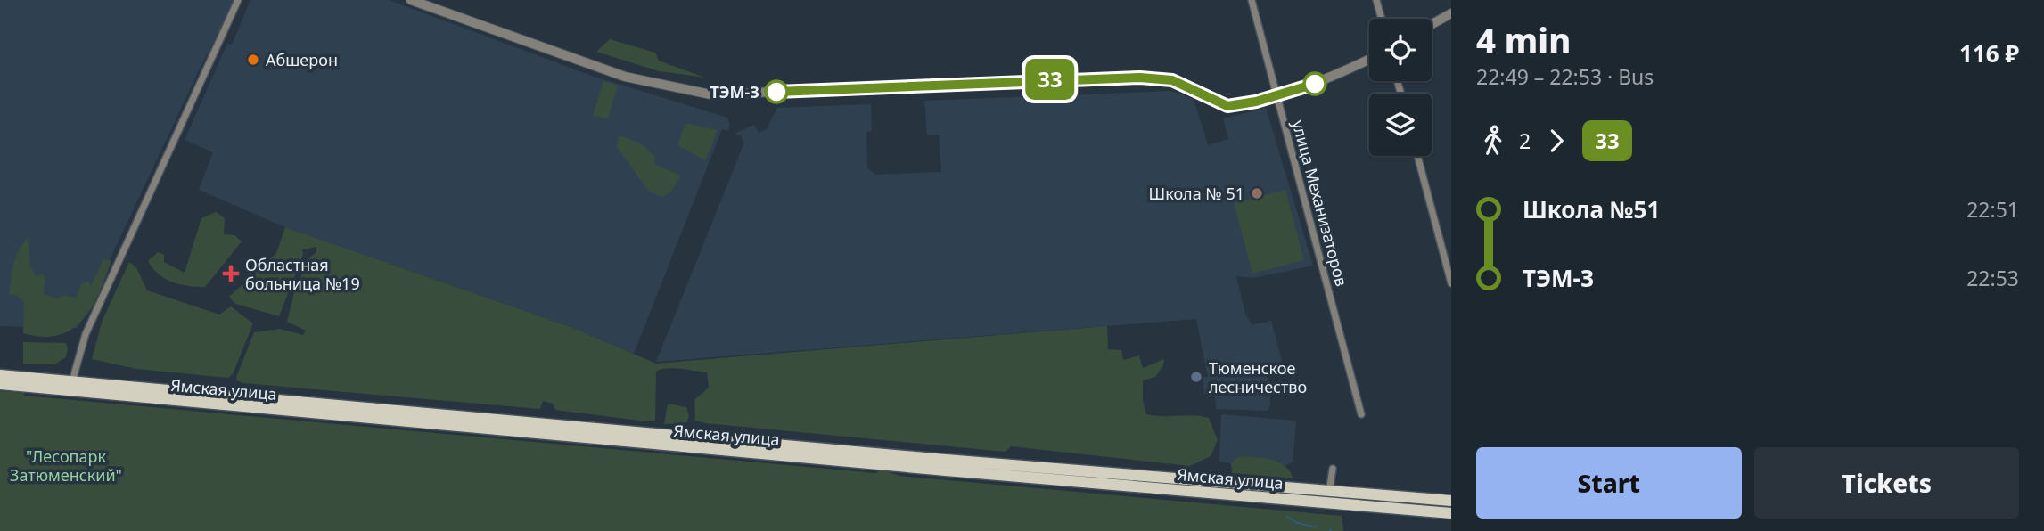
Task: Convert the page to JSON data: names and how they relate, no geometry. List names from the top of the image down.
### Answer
{
  "streets": {
    "main road": ["Ямская улица"],
    "street": ["улица Механизаторов"]
  },
  "parks": ["\"Лесопарк Затюменский\""],
  "places": {
    "other": [
      "Абшерон",
      "ТЭМ-З",
      "Школа № 51",
      "Тюменское лесничество"
    ],
    "health": ["Областная больница №19"]
  },
  "lines": ["bus line 33"],
  "page": {
    "on_map": "33",
    "heading": ["4 min", "22:49 – 22:53 · Bus", "116 ₽"],
    "legs": ["2", "33"],
    "list": [
      {
        "name": "Школа №51",
        "value": "22:51"
      },
      {
        "name": "ТЭМ-З",
        "value": "22:53"
      }
    ],
    "buttons": ["Start", "Tickets"]
  }
}
